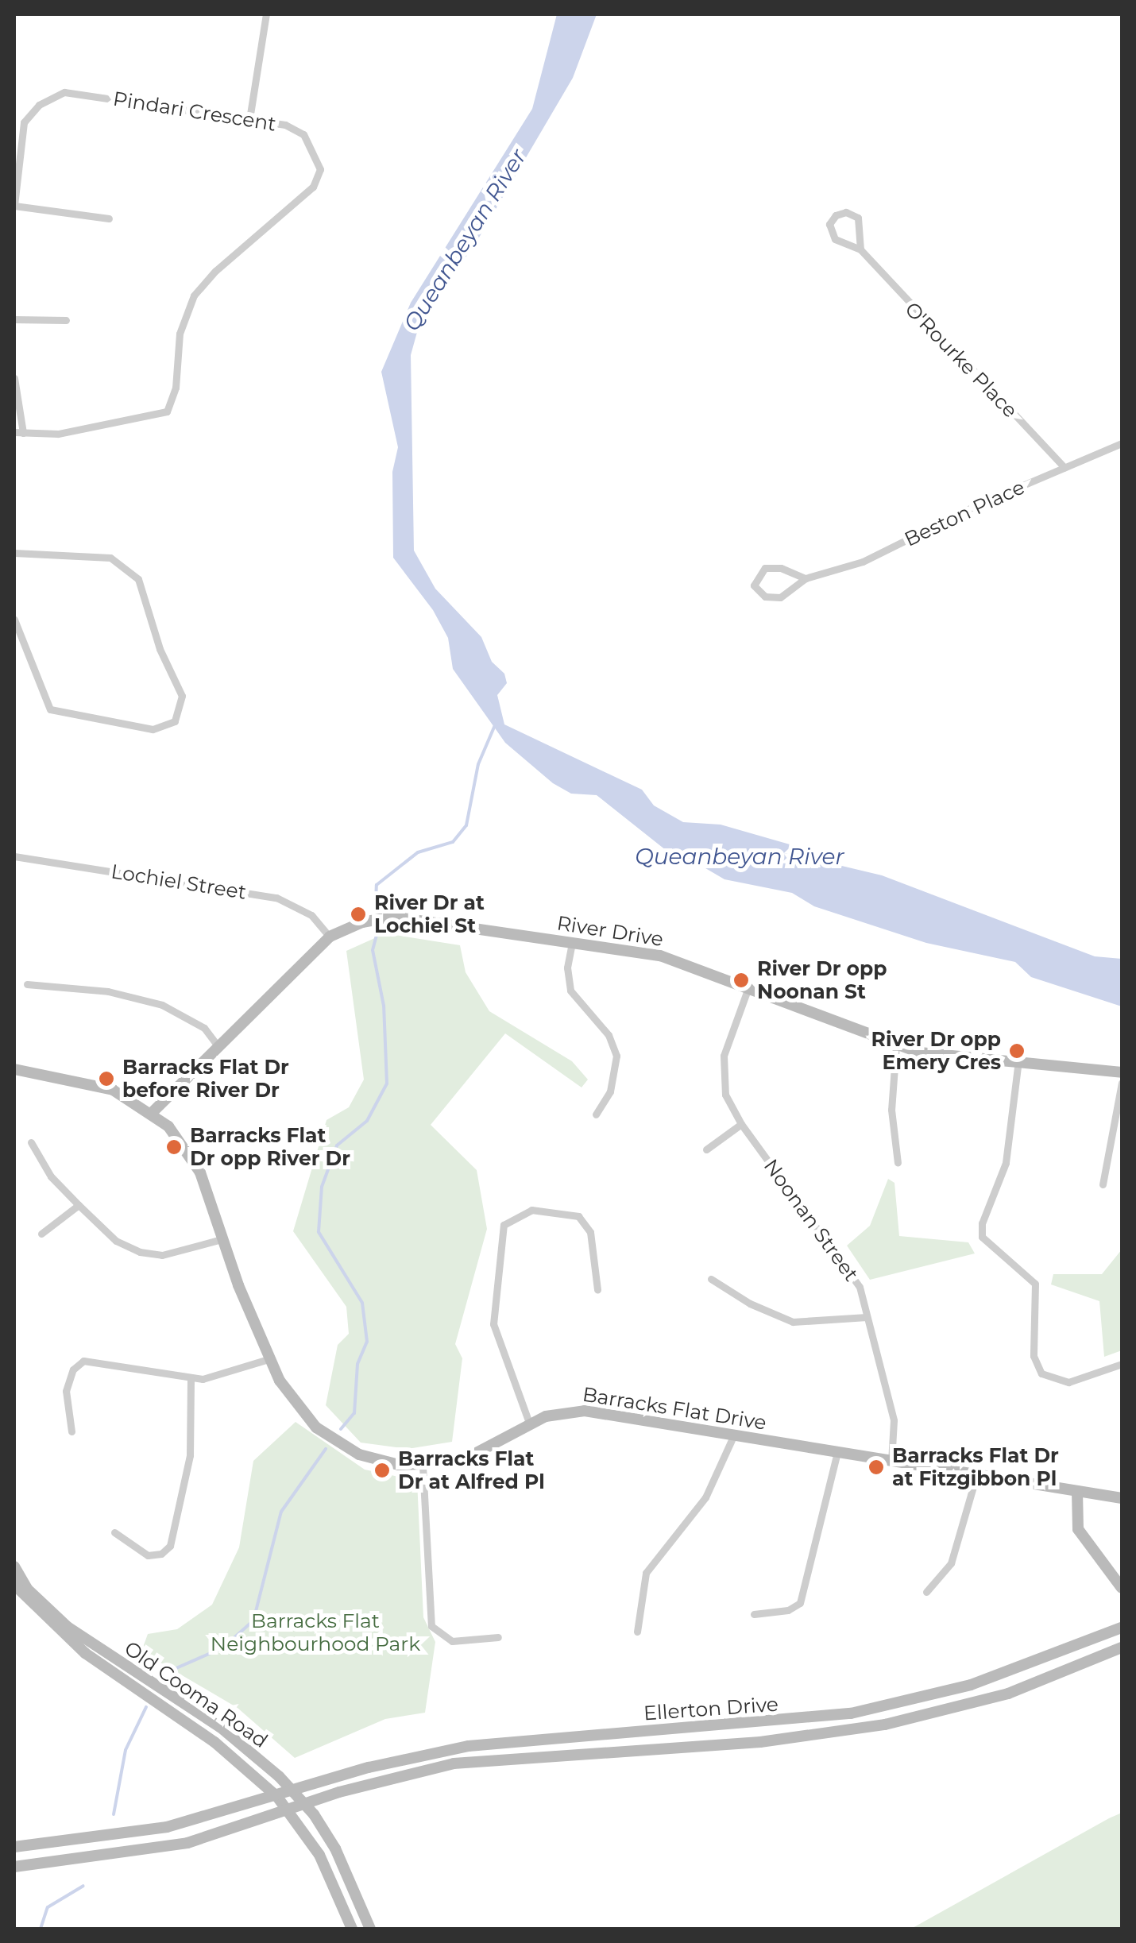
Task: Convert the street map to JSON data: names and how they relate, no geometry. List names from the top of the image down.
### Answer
{
  "streets": {
    "main road": [
      "River Drive",
      "Barracks Flat Drive",
      "Old Cooma Road",
      "Ellerton Drive"
    ],
    "street": [
      "Pindari Crescent",
      "O'Rourke Place",
      "Beston Place",
      "Lochiel Street",
      "Noonan Street"
    ]
  },
  "crossings": [
    ["O'Rourke Place", "Beston Place"],
    ["Lochiel Street", "River Drive"],
    ["River Drive", "Noonan Street"],
    ["River Drive", "Barracks Flat Drive"],
    ["Noonan Street", "Barracks Flat Drive"],
    ["Old Cooma Road", "Ellerton Drive"]
  ],
  "water": ["Queanbeyan River"],
  "parks": ["Barracks Flat Neighbourhood Park"],
  "places": [
    "River Dr at Lochiel St",
    "River Dr opp Noonan St",
    "River Dr opp Emery Cres",
    "Barracks Flat Dr before River Dr",
    "Barracks Flat Dr opp River Dr",
    "Barracks Flat Dr at Fitzgibbon Pl",
    "Barracks Flat Dr at Alfred Pl"
  ]
}
